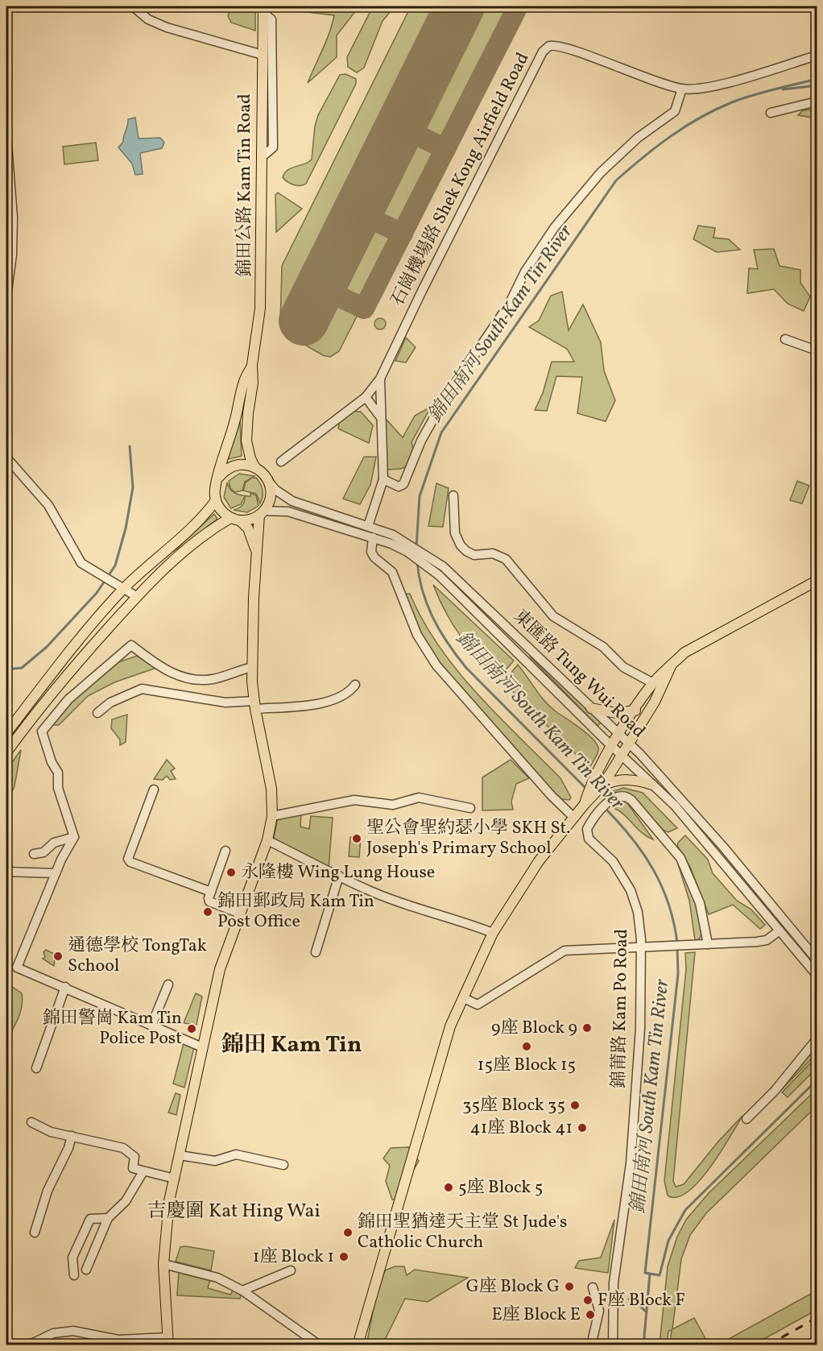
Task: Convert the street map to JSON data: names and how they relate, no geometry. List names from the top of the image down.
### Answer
{
  "streets": {
    "main road": ["錦田公路 Kam Tin Road"],
    "street": ["石崗機場路 Shek Kong Airfield Road", "東匯路 Tung Wui Road", "錦莆路 Kam Po Road"]
  },
  "crossings": [
    ["錦田公路 Kam Tin Road", "東匯路 Tung Wui Road"]
  ],
  "districts": ["錦田 Kam Tin", "吉慶圍 Kat Hing Wai"],
  "water": ["錦田南河 South Kam Tin River"],
  "places": [
    "聖公會聖約瑟小學 SKH St. Joseph's Primary School",
    "永隆樓 Wing Lung House",
    "錦田郵政局 Kam Tin Post Office",
    "通德學校 TongTak School",
    "9座 Block 9",
    "錦田警崗 Kam Tin Police Post",
    "15座 Block 15",
    "35座 Block 35",
    "41座 Block 41",
    "5座 Block 5",
    "錦田聖猶達天主堂 St Jude's Catholic Church",
    "1座 Block 1",
    "G座 Block G",
    "F座 Block F",
    "E座 Block E"
  ]
}
